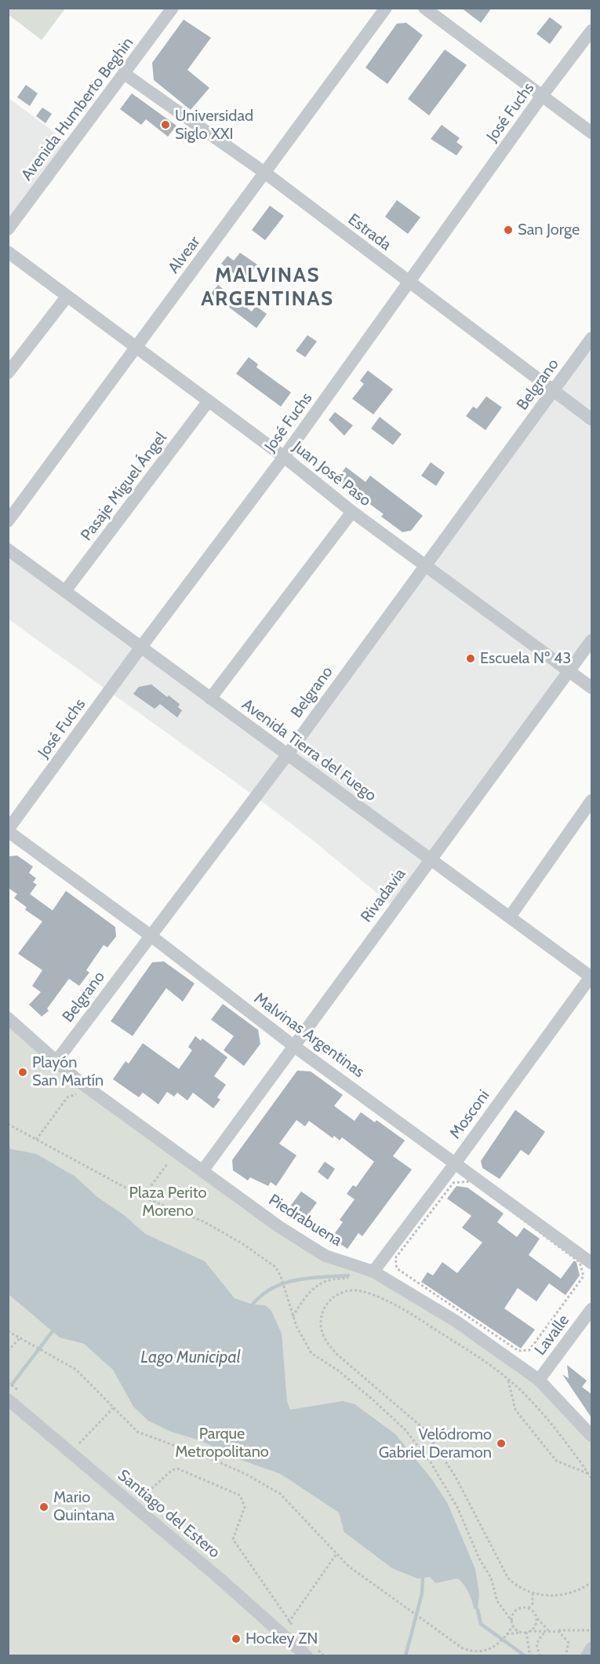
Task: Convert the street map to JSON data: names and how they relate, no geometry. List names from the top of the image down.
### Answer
{
  "streets": {
    "street": [
      "Avenida Humberto Beghin",
      "José Fuchs",
      "Estrada",
      "Alvear",
      "Belgrano",
      "Juan José Paso",
      "Pasaje Miguel Ángel",
      "Avenida Tierra del Fuego",
      "Rivadavia",
      "Malvinas Argentinas",
      "Mosconi",
      "Piedrabuena",
      "Lavalle",
      "Santiago del Estero"
    ]
  },
  "crossings": [
    ["Avenida Humberto Beghin", "Estrada"],
    ["José Fuchs", "Estrada"],
    ["José Fuchs", "Juan José Paso"],
    ["José Fuchs", "Avenida Tierra del Fuego"],
    ["José Fuchs", "Malvinas Argentinas"],
    ["Estrada", "Alvear"],
    ["Estrada", "Belgrano"],
    ["Alvear", "Juan José Paso"],
    ["Belgrano", "Juan José Paso"],
    ["Belgrano", "Avenida Tierra del Fuego"],
    ["Belgrano", "Malvinas Argentinas"],
    ["Belgrano", "Piedrabuena"],
    ["Juan José Paso", "Pasaje Miguel Ángel"],
    ["Juan José Paso", "Rivadavia"],
    ["Pasaje Miguel Ángel", "Avenida Tierra del Fuego"],
    ["Avenida Tierra del Fuego", "Rivadavia"],
    ["Avenida Tierra del Fuego", "Mosconi"],
    ["Rivadavia", "Malvinas Argentinas"],
    ["Rivadavia", "Piedrabuena"],
    ["Malvinas Argentinas", "Mosconi"],
    ["Mosconi", "Piedrabuena"],
    ["Piedrabuena", "Lavalle"]
  ],
  "districts": ["MALVINAS ARGENTINAS"],
  "water": ["Lago Municipal"],
  "parks": ["Plaza Perito Moreno", "Parque Metropolitano"],
  "places": [
    "Universidad Siglo XXI",
    "San Jorge",
    "Escuela Nº 43",
    "Playón San Martín",
    "Velódromo Gabriel Deramon",
    "Mario Quintana",
    "Hockey ZN"
  ]
}
